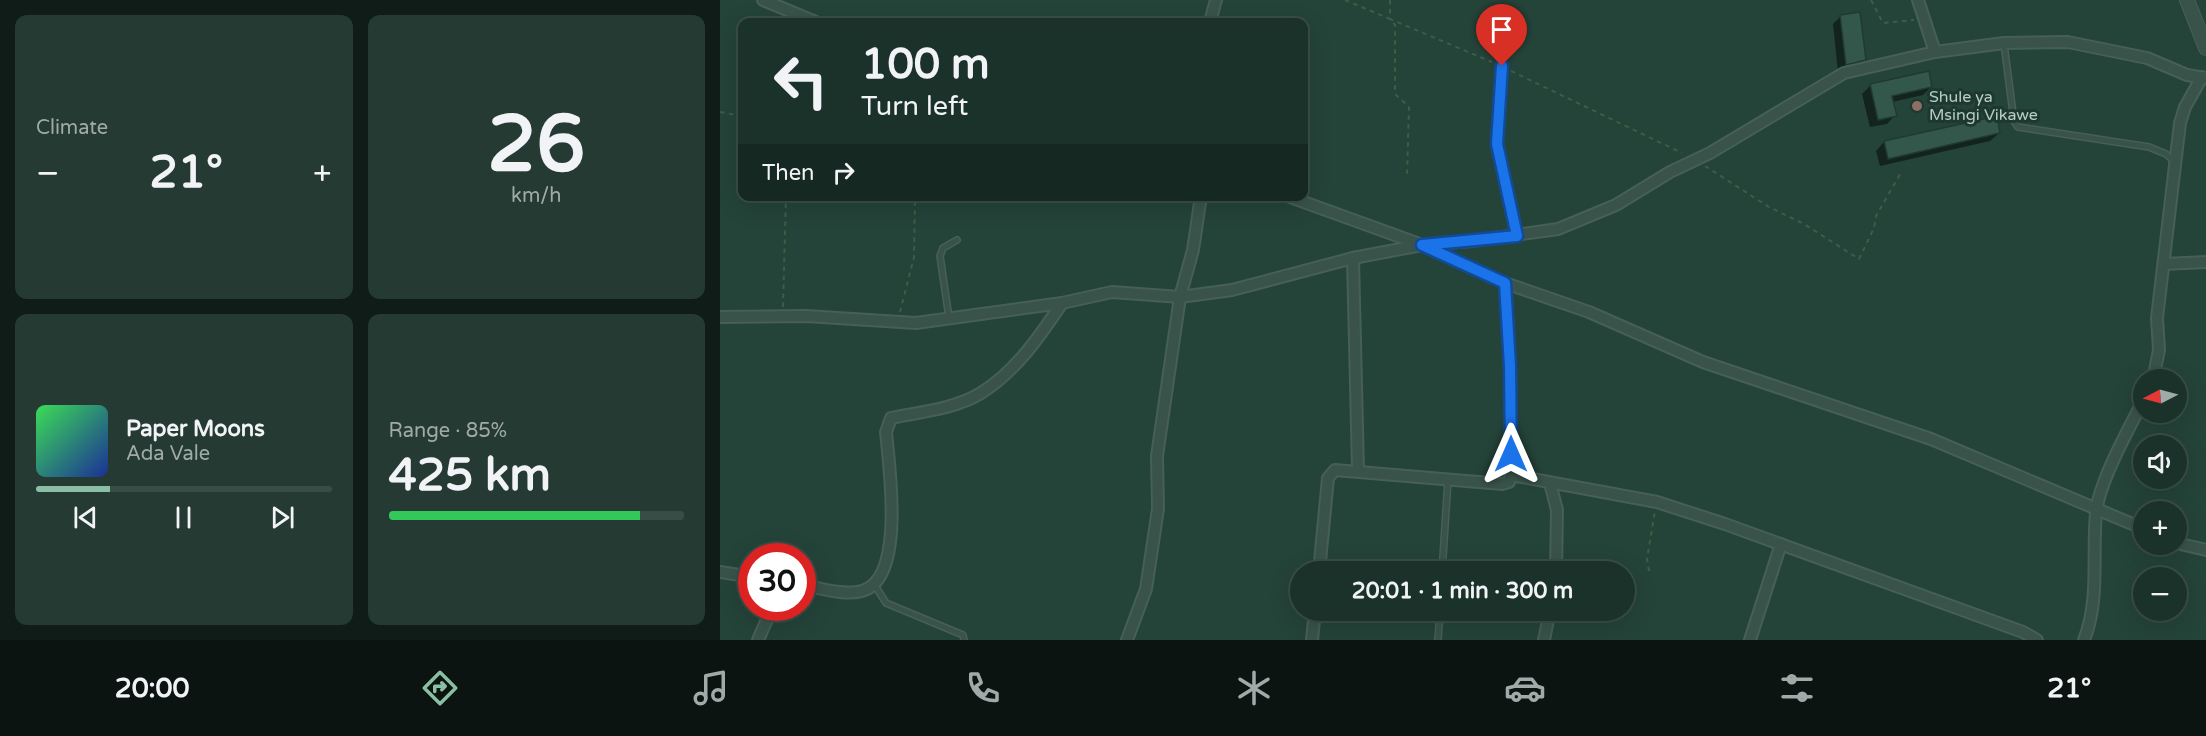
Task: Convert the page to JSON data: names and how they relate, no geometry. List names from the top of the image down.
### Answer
{
  "places": ["Shule ya Msingi Vikawe"],
  "north": "left",
  "page": {
    "tile": [
      "Climate",
      ["26", "km/h"],
      ["Range · 85%", "425 km"]
    ],
    "turn": ["100 m", "Turn left"],
    "then": "Then",
    "heat": ["−", "21°", "+"],
    "map_buttons": ["+", "−"],
    "song": ["Paper Moons", "Ada Vale"],
    "limit": "30",
    "trip": "20:01 · 1 min · 300 m",
    "tabs": ["20:00", "21°"]
  }
}
